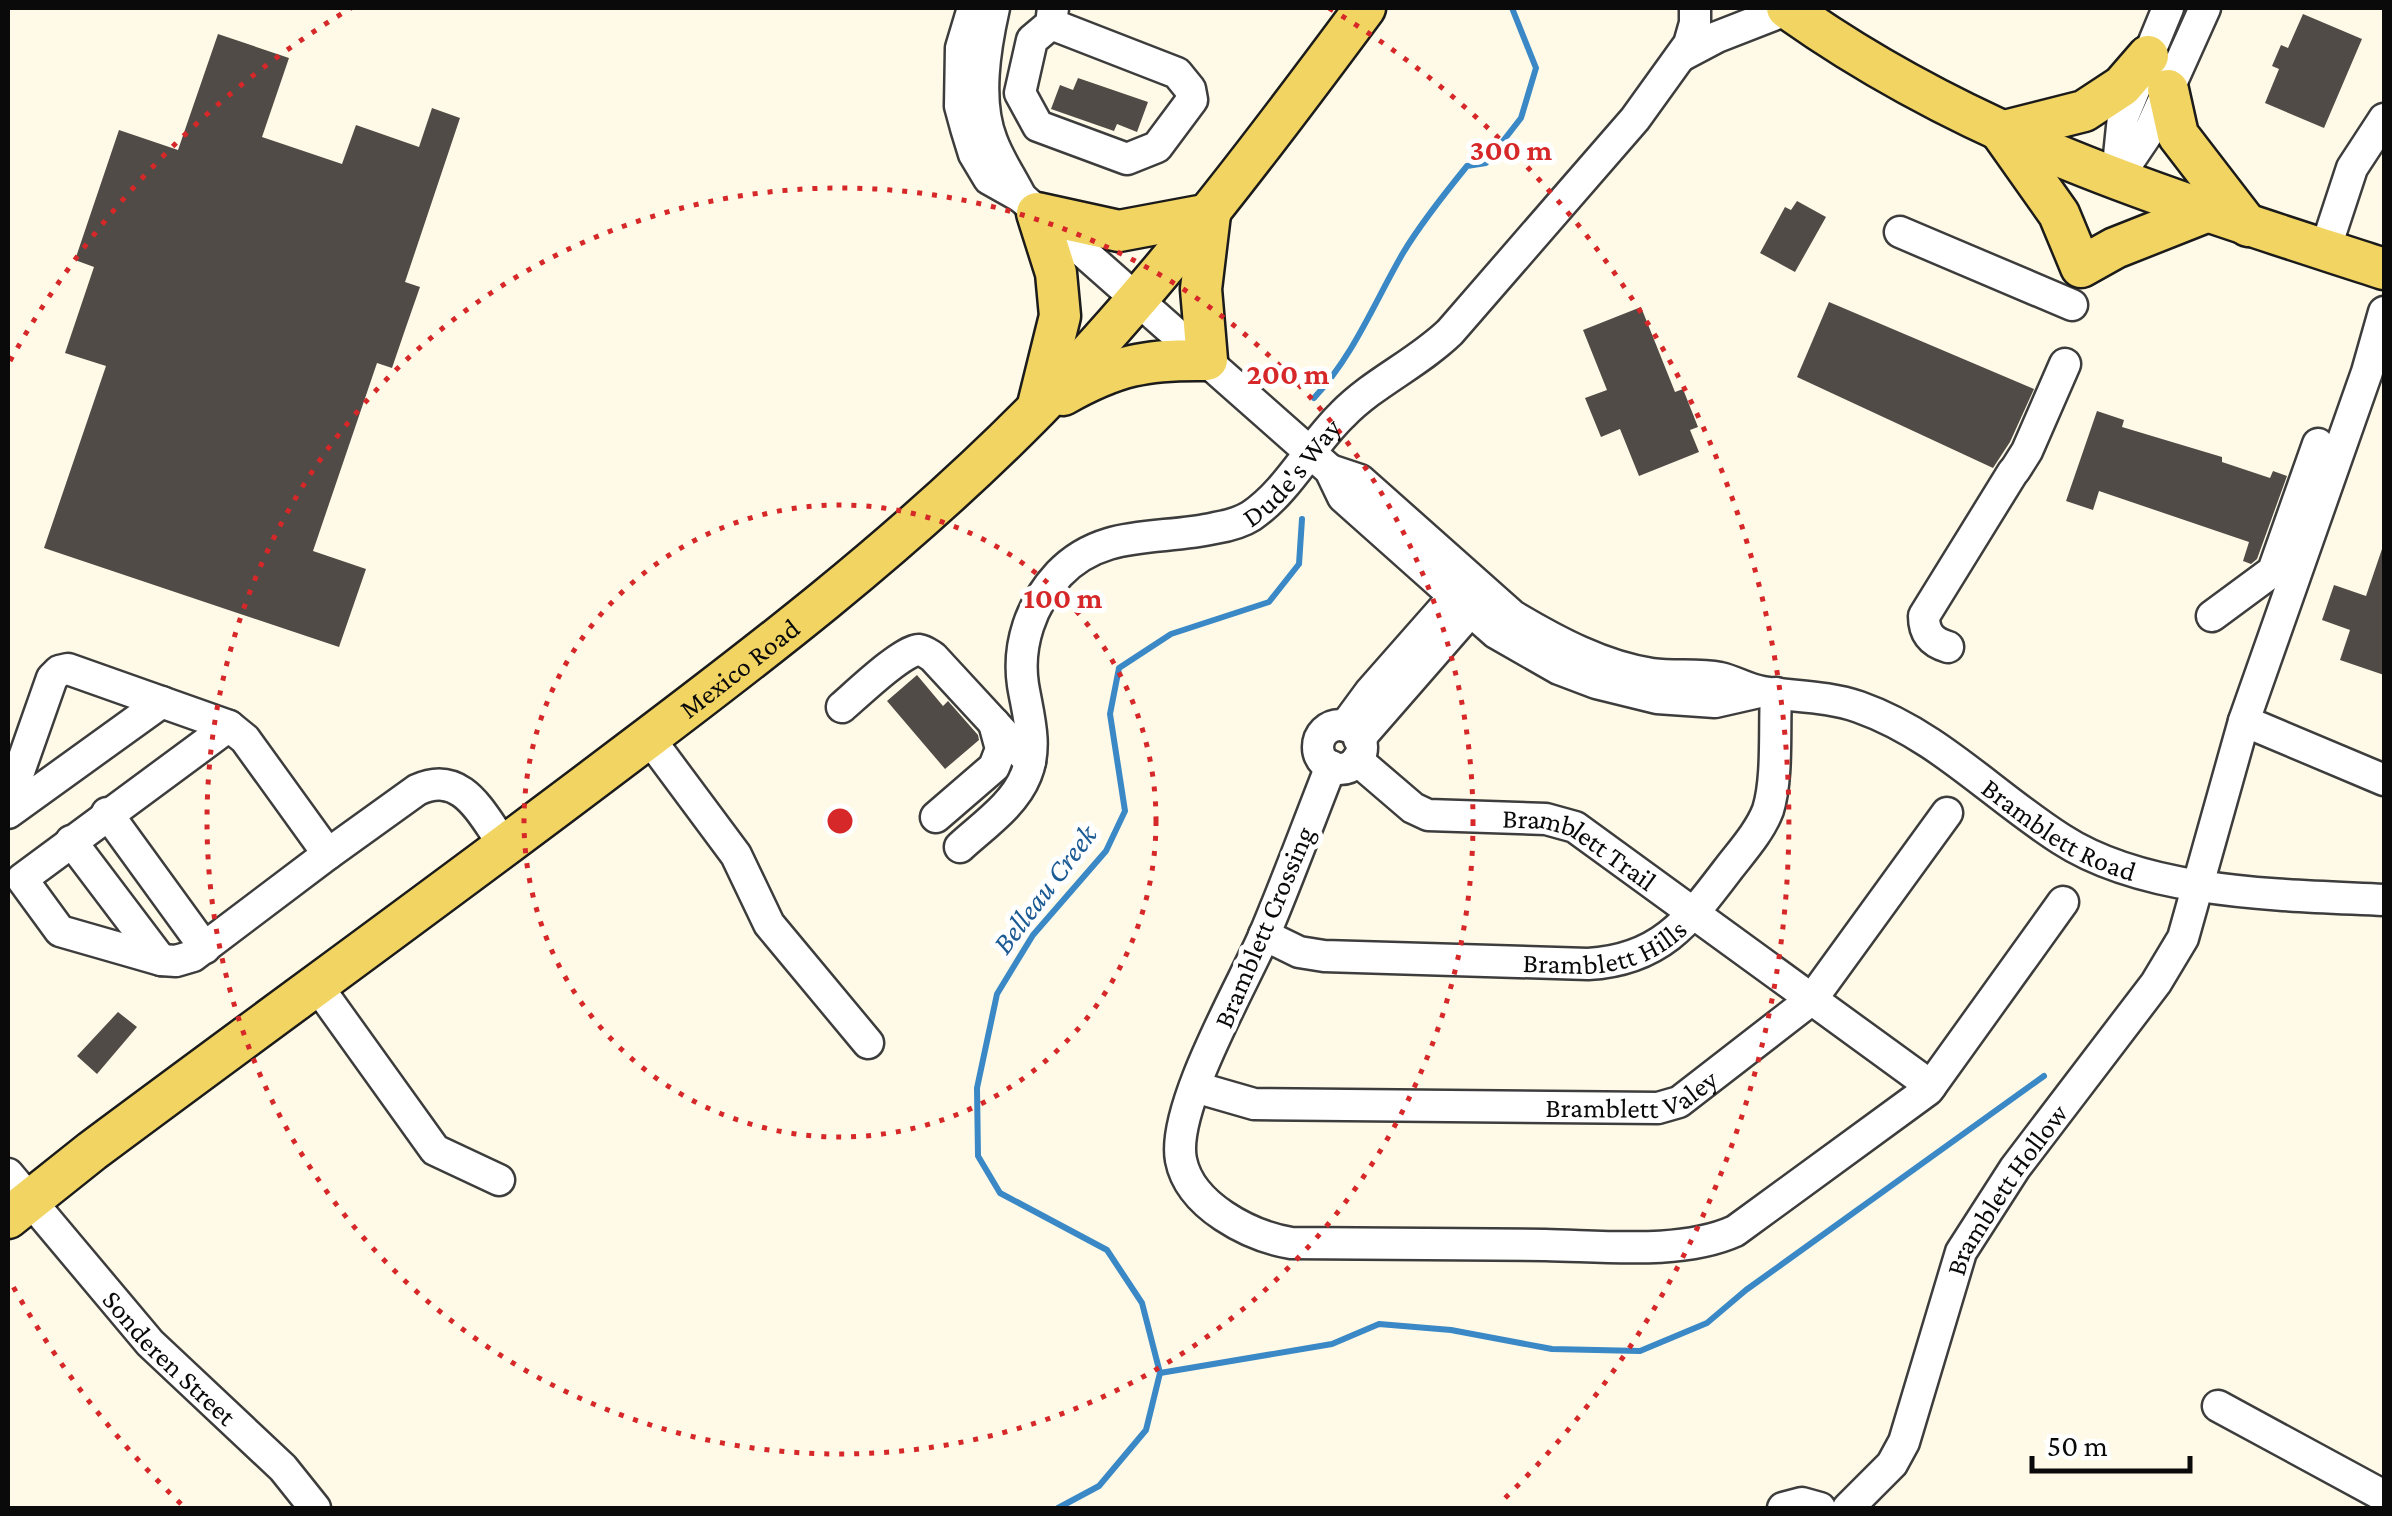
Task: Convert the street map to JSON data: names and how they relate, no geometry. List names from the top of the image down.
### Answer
{
  "streets": {
    "main road": ["Mexico Road"],
    "street": [
      "Dude's Way",
      "Bramblett Road",
      "Bramblett Trail",
      "Bramblett Crossing",
      "Bramblett Hills",
      "Bramblett Valey",
      "Bramblett Hollow",
      "Sonderen Street"
    ]
  },
  "crossings": [
    ["Dude's Way", "Bramblett Road"],
    ["Mexico Road", "Bramblett Road"],
    ["Mexico Road", "Sonderen Street"],
    ["Bramblett Road", "Bramblett Crossing"],
    ["Bramblett Road", "Bramblett Hills"],
    ["Bramblett Road", "Bramblett Hollow"],
    ["Bramblett Trail", "Bramblett Crossing"],
    ["Bramblett Trail", "Bramblett Hills"],
    ["Bramblett Trail", "Bramblett Valey"],
    ["Bramblett Crossing", "Bramblett Hills"],
    ["Bramblett Crossing", "Bramblett Valey"]
  ],
  "water": ["Belleau Creek"],
  "scale_bar": "50 m",
  "rings": ["300 m", "200 m", "100 m"]
}
